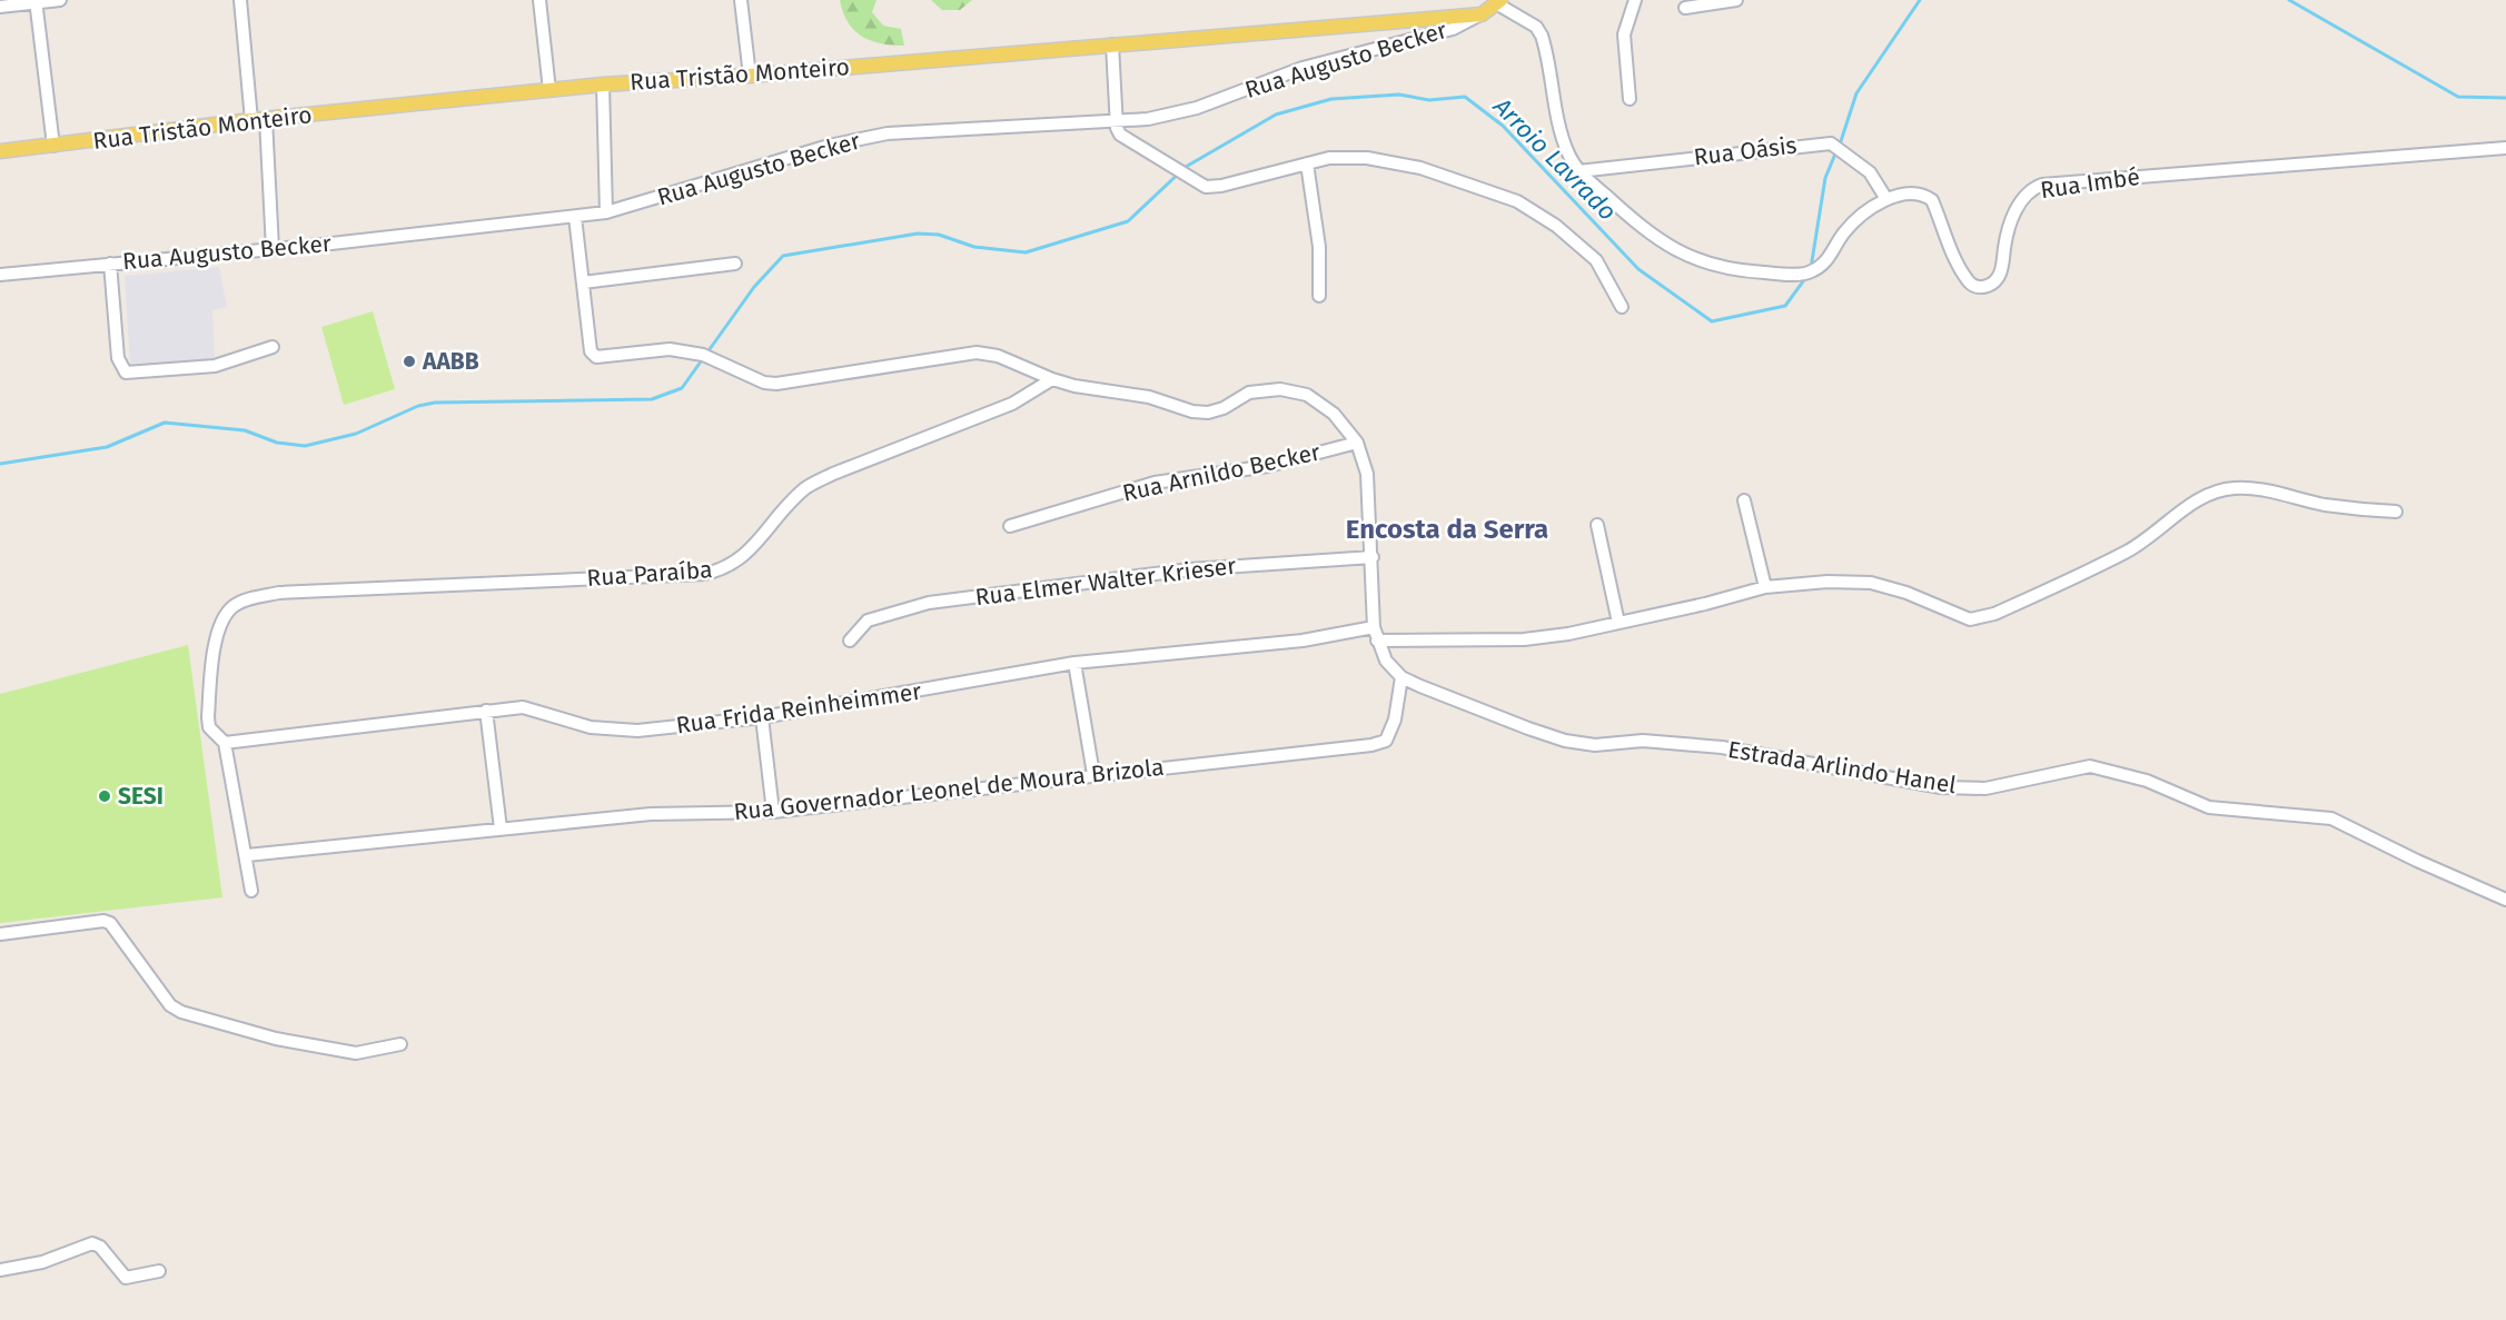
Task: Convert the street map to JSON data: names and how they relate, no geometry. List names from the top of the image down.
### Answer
{
  "streets": {
    "main road": ["Rua Augusto Becker", "Rua Tristão Monteiro"],
    "street": [
      "Rua Oásis",
      "Rua Imbé",
      "Rua Arnildo Becker",
      "Rua Paraíba",
      "Rua Elmer Walter Krieser",
      "Rua Frida Reinheimmer",
      "Estrada Arlindo Hanel",
      "Rua Governador Leonel de Moura Brizola"
    ]
  },
  "crossings": [
    ["Rua Augusto Becker", "Rua Tristão Monteiro"],
    ["Rua Augusto Becker", "Rua Imbé"],
    ["Rua Oásis", "Rua Imbé"],
    ["Rua Paraíba", "Rua Frida Reinheimmer"],
    ["Estrada Arlindo Hanel", "Rua Governador Leonel de Moura Brizola"]
  ],
  "districts": ["Encosta da Serra"],
  "water": ["Arroio Lavrado"],
  "places": ["AABB", "SESI"]
}
